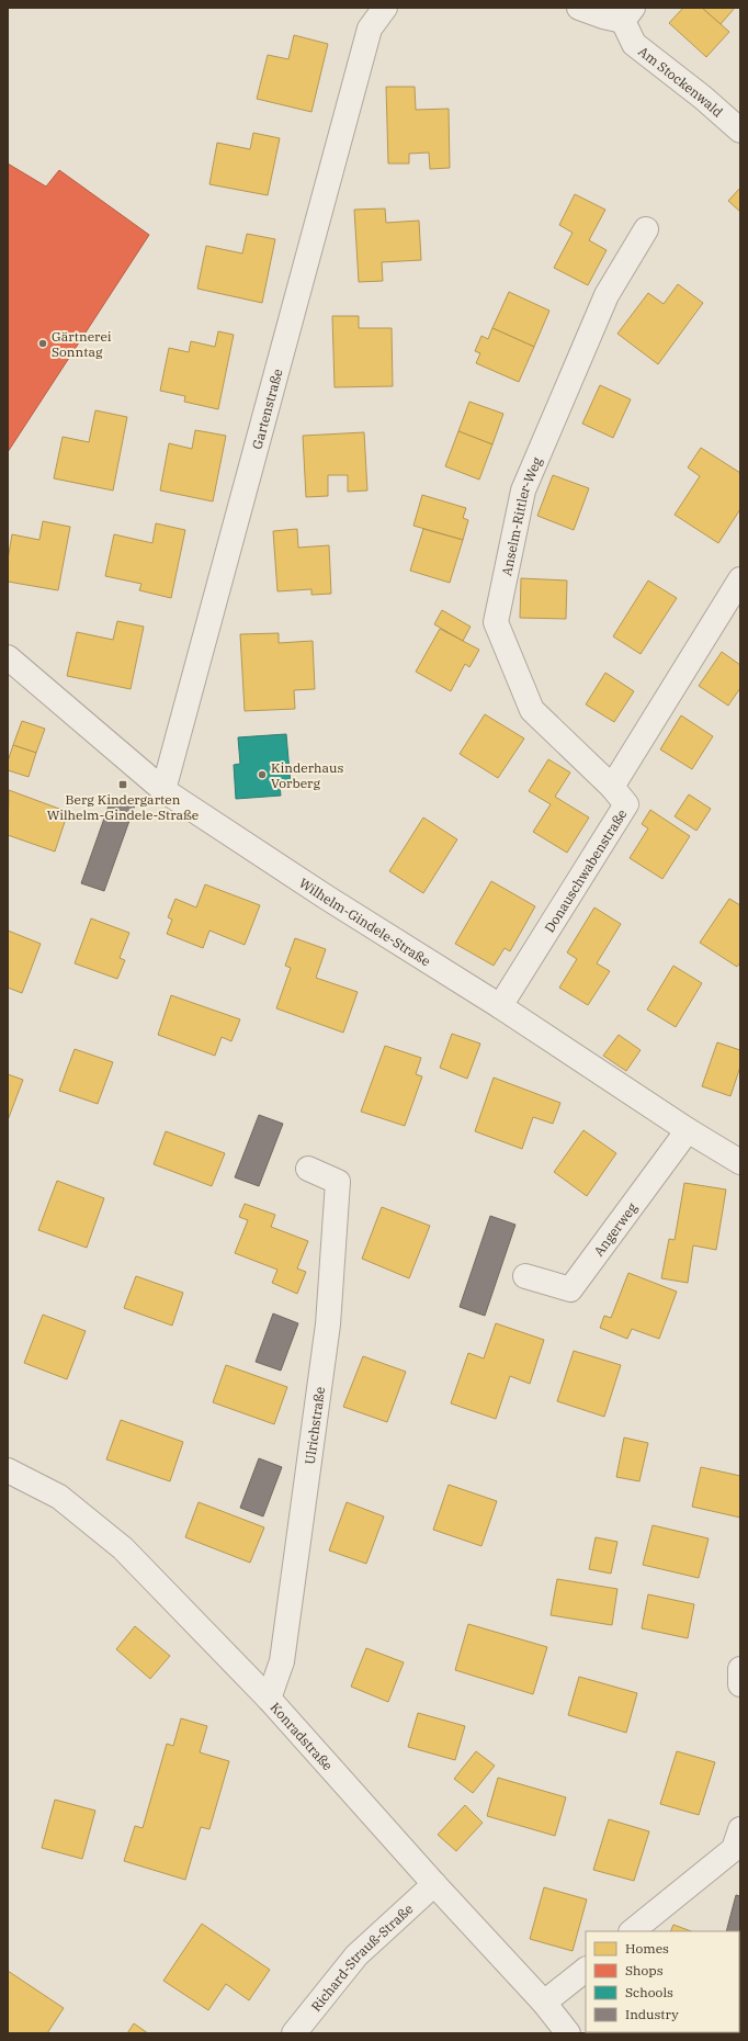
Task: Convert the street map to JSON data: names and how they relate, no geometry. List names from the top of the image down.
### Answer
{
  "streets": {
    "street": [
      "Am Stockenwald",
      "Gartenstraße",
      "Anselm-Rittler-Weg",
      "Donauschwabenstraße",
      "Wilhelm-Gindele-Straße",
      "Angerweg",
      "Ulrichstraße",
      "Konradstraße",
      "Richard-Strauß-Straße"
    ]
  },
  "crossings": [
    ["Gartenstraße", "Wilhelm-Gindele-Straße"],
    ["Anselm-Rittler-Weg", "Donauschwabenstraße"],
    ["Donauschwabenstraße", "Wilhelm-Gindele-Straße"],
    ["Wilhelm-Gindele-Straße", "Angerweg"],
    ["Ulrichstraße", "Konradstraße"],
    ["Konradstraße", "Richard-Strauß-Straße"]
  ],
  "places": {
    "other": ["Gärtnerei Sonntag", "Kinderhaus Vorberg"],
    "transit": ["Berg Kindergarten Wilhelm-Gindele-Straße"]
  },
  "legend": [
    "Homes",
    "Shops",
    "Schools",
    "Industry"
  ]
}
